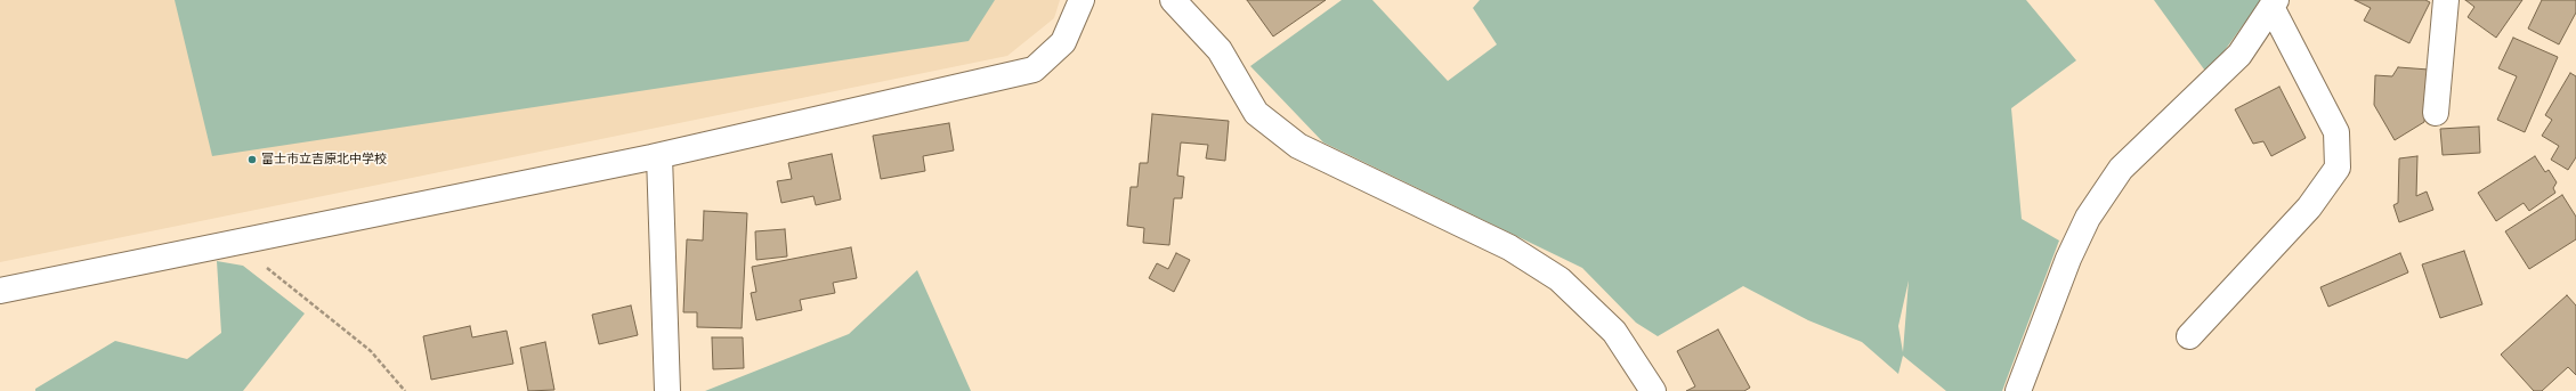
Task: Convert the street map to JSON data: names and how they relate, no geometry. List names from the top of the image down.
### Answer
{
  "places": ["富士市立吉原北中学校"]
}
